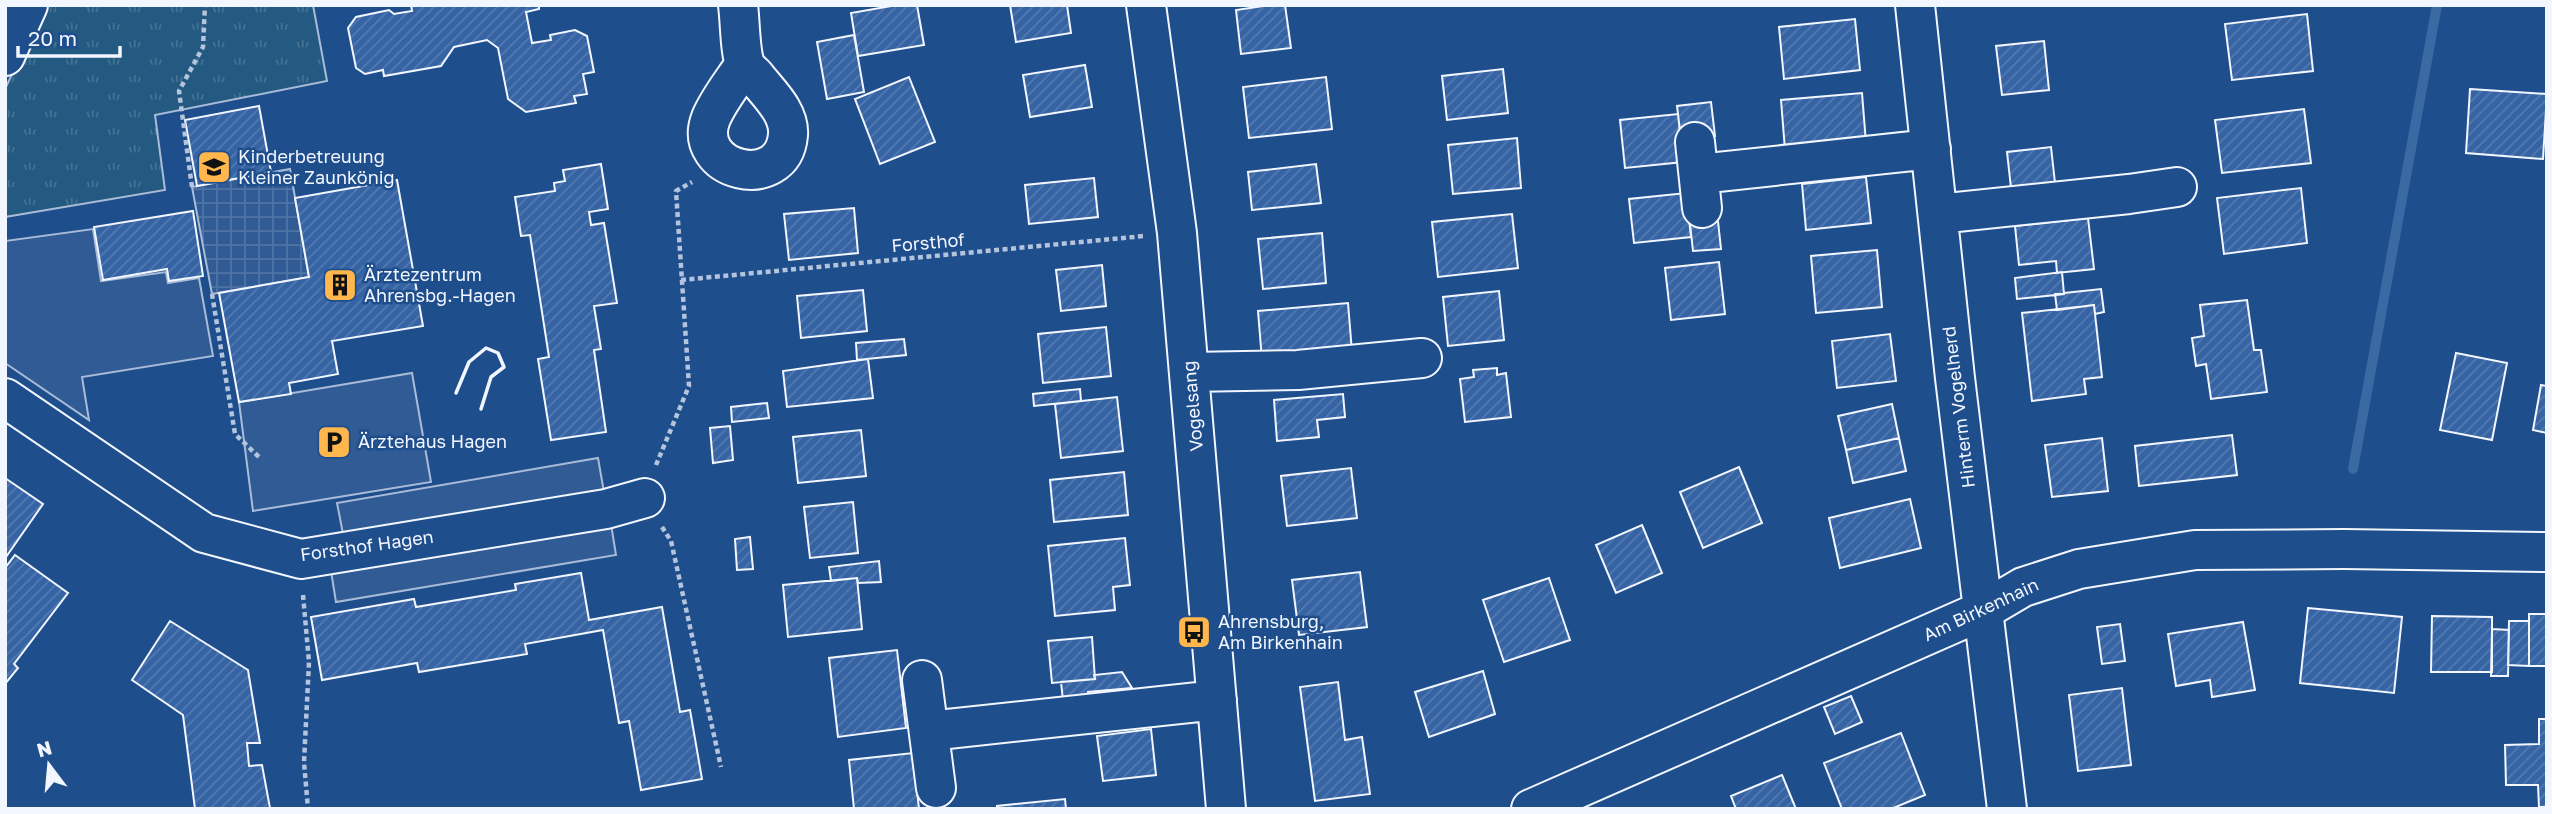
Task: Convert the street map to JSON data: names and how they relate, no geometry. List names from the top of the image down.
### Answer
{
  "streets": {
    "street": [
      "Vogelsang",
      "Hinterm Vogelherd",
      "Forsthof Hagen",
      "Am Birkenhain"
    ],
    "path": ["Forsthof"]
  },
  "crossings": [
    ["Forsthof", "Vogelsang"],
    ["Hinterm Vogelherd", "Am Birkenhain"]
  ],
  "places": {
    "school or university": ["Kinderbetreuung Kleiner Zaunkönig"],
    "building": ["Ärztezentrum Ahrensbg.-Hagen"],
    "parking": ["Ärztehaus Hagen"],
    "bus stop": ["Ahrensburg, Am Birkenhain"]
  },
  "scale_bar": "20 m",
  "north": "top"
}
